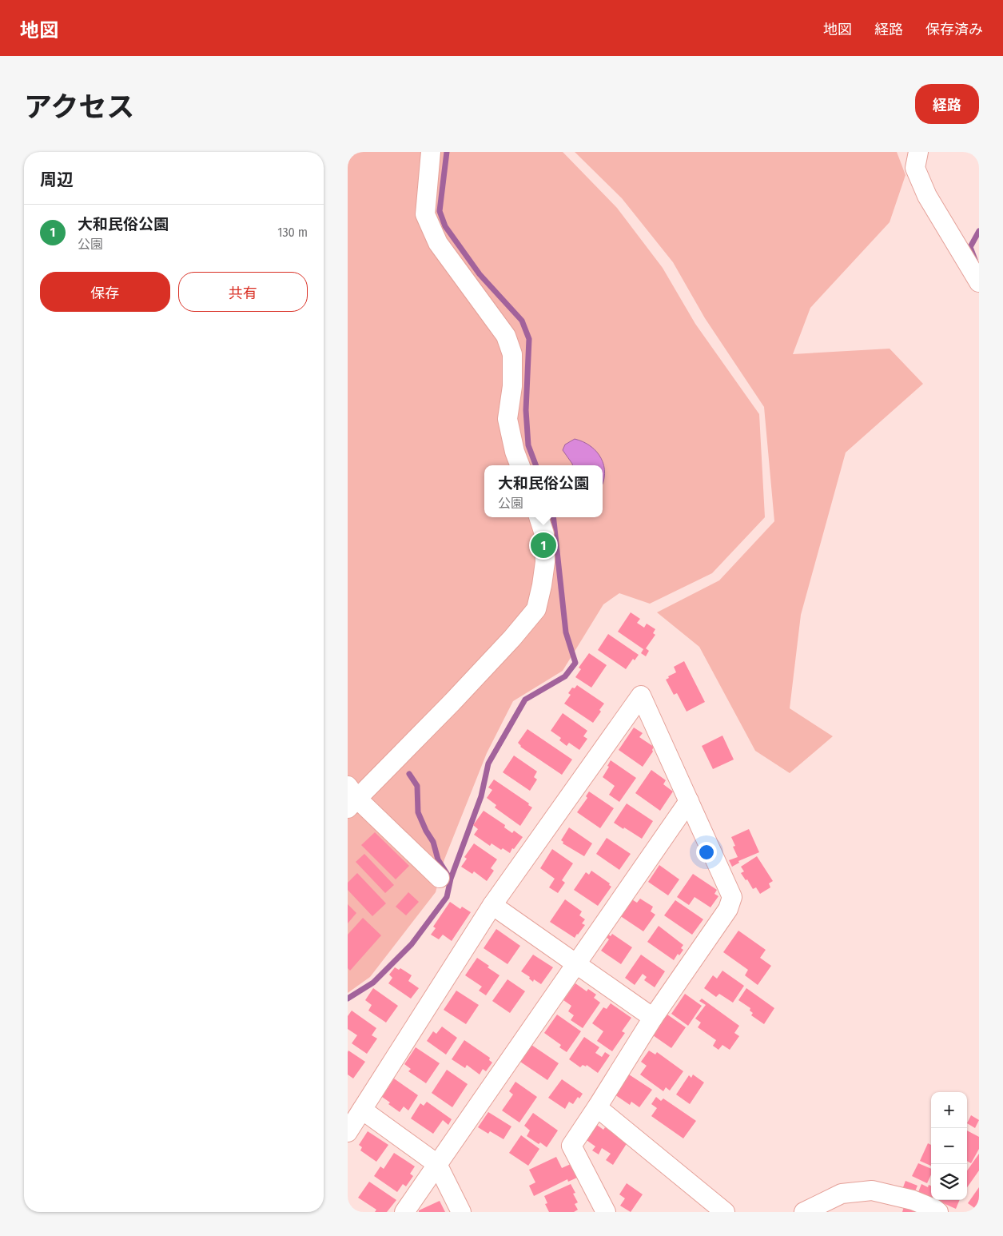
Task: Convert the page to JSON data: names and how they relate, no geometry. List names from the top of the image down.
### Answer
{
  "page": {
    "header": "地図",
    "nav": ["地図", "経路", "保存済み"],
    "title": "アクセス",
    "buttons": [
      "経路",
      ["保存", "共有"]
    ],
    "heading": "周辺",
    "list": [
      {
        "mark": "1",
        "name": "大和民俗公園",
        "note": "公園",
        "value": "130 m"
      }
    ],
    "popup": ["大和民俗公園", "公園"],
    "pins": "1",
    "map_buttons": ["+", "−"]
  }
}
